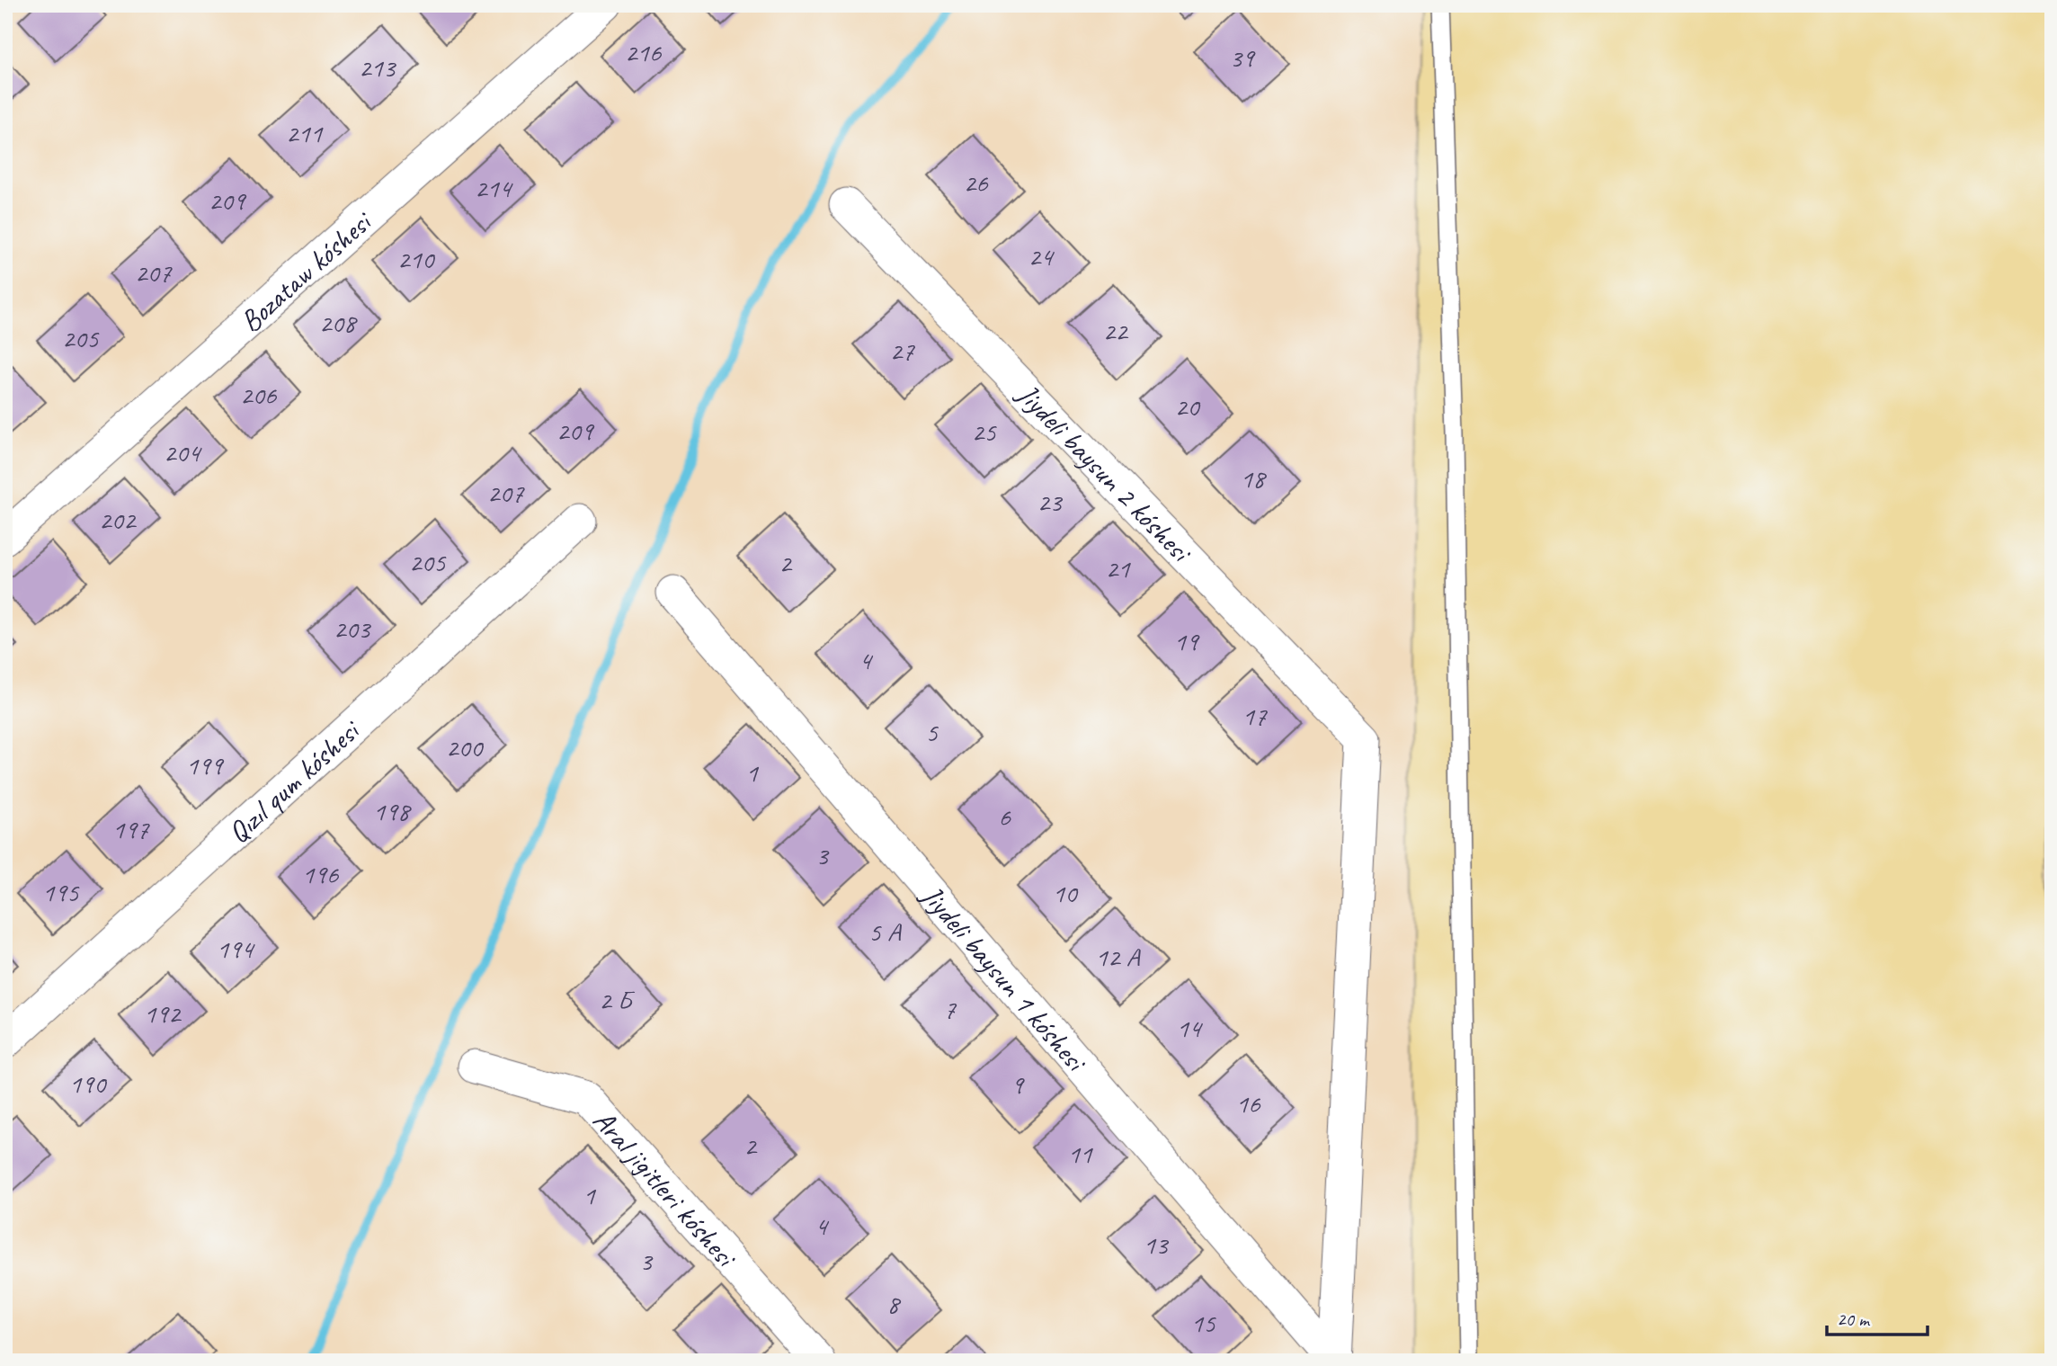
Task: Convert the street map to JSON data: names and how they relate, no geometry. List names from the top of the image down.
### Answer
{
  "streets": {
    "street": [
      "Bozataw kóshesi",
      "Jiydeli baysun 2 kóshesi",
      "Qızıl qum kóshesi",
      "Jiydeli baysun 1 kóshesi",
      "Aral jigitleri kóshesi"
    ]
  },
  "crossings": [
    ["Jiydeli baysun 2 kóshesi", "Jiydeli baysun 1 kóshesi"]
  ],
  "house_numbers": [
    "216",
    "39",
    "213",
    "211",
    "26",
    "214",
    "209",
    "24",
    "210",
    "207",
    "208",
    "22",
    "205",
    "27",
    "206",
    "20",
    "209",
    "25",
    "204",
    "18",
    "207",
    "23",
    "202",
    "205",
    "2",
    "21",
    "203",
    "19",
    "4",
    "17",
    "5",
    "200",
    "199",
    "1",
    "198",
    "6",
    "197",
    "3",
    "196",
    "195",
    "10",
    "5 А",
    "194",
    "12 А",
    "2 Б",
    "7",
    "192",
    "14",
    "190",
    "9",
    "16",
    "2",
    "11",
    "1",
    "4",
    "13",
    "3",
    "8",
    "15"
  ],
  "scale_bar": "20 m"
}
